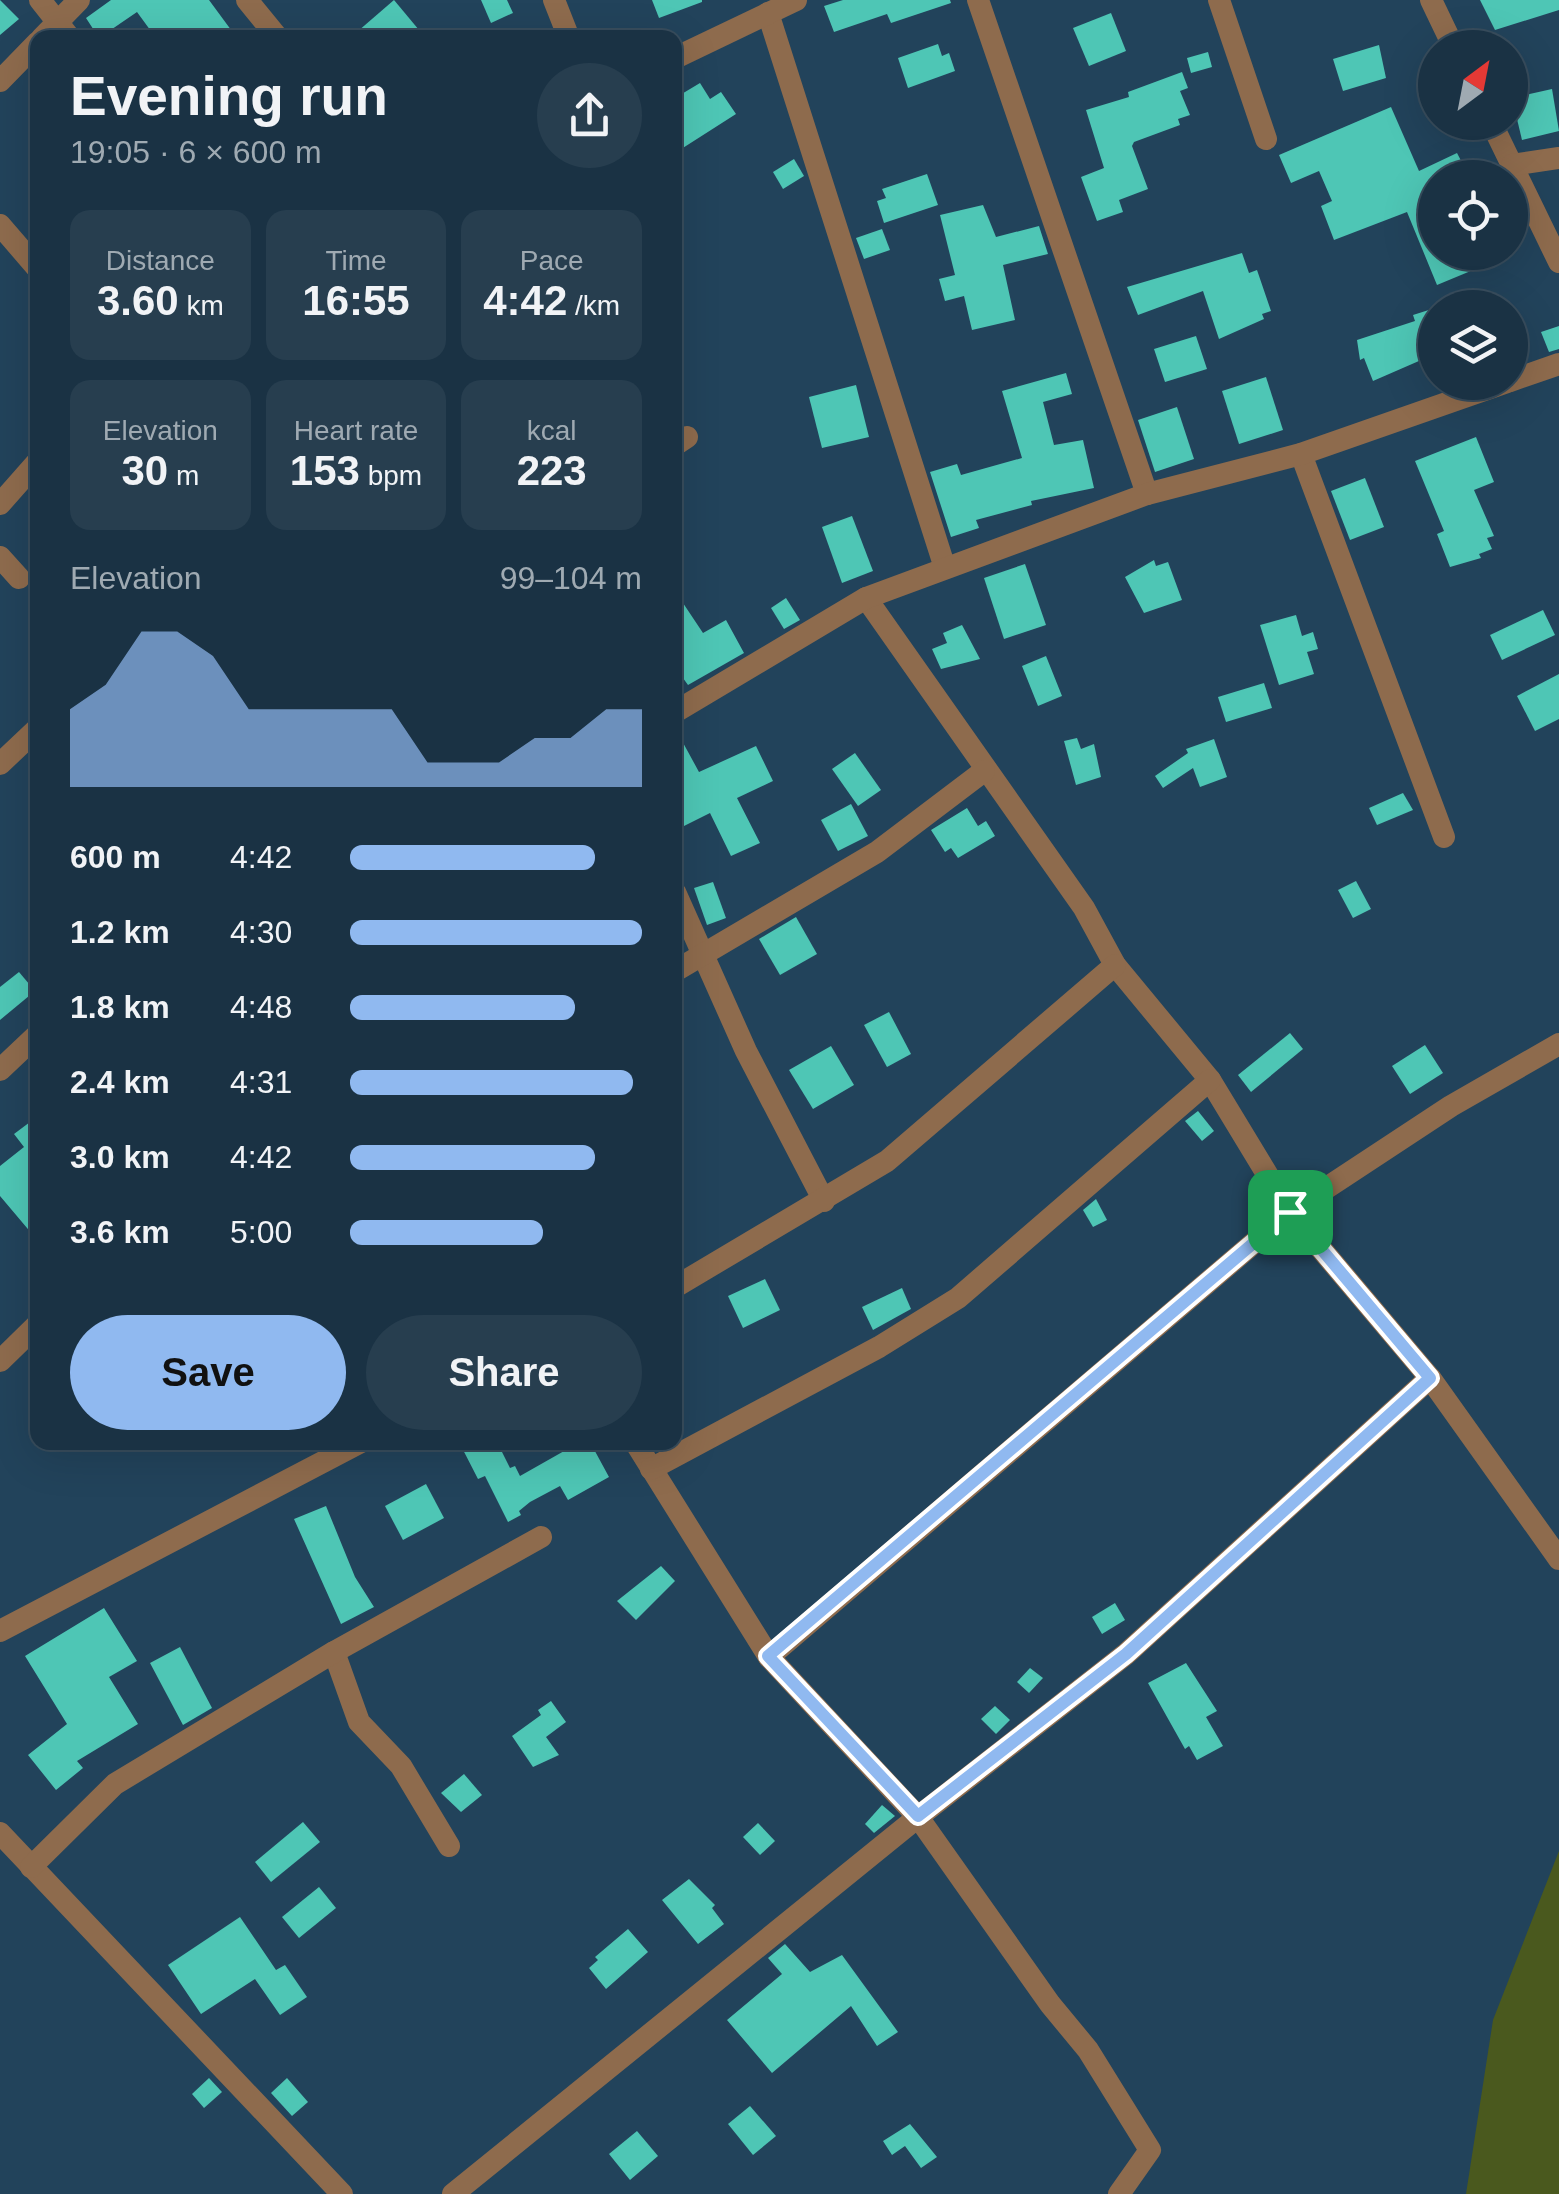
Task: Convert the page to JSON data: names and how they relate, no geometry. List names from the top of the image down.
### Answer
{
  "north": "top right",
  "page": {
    "heading": ["Evening run", "19:05 · 6 × 600 m"],
    "stats": [
      ["Distance", "3.60 km"],
      ["Time", "16:55"],
      ["Pace", "4:42 /km"],
      ["Elevation", "30 m"],
      ["Heart rate", "153 bpm"],
      ["kcal", "223"]
    ],
    "chart": ["Elevation", "99–104 m"],
    "list": [
      {
        "name": "600 m",
        "note": "4:42"
      },
      {
        "name": "1.2 km",
        "note": "4:30"
      },
      {
        "name": "1.8 km",
        "note": "4:48"
      },
      {
        "name": "2.4 km",
        "note": "4:31"
      },
      {
        "name": "3.0 km",
        "note": "4:42"
      },
      {
        "name": "3.6 km",
        "note": "5:00"
      }
    ],
    "buttons": ["Save", "Share"]
  }
}
